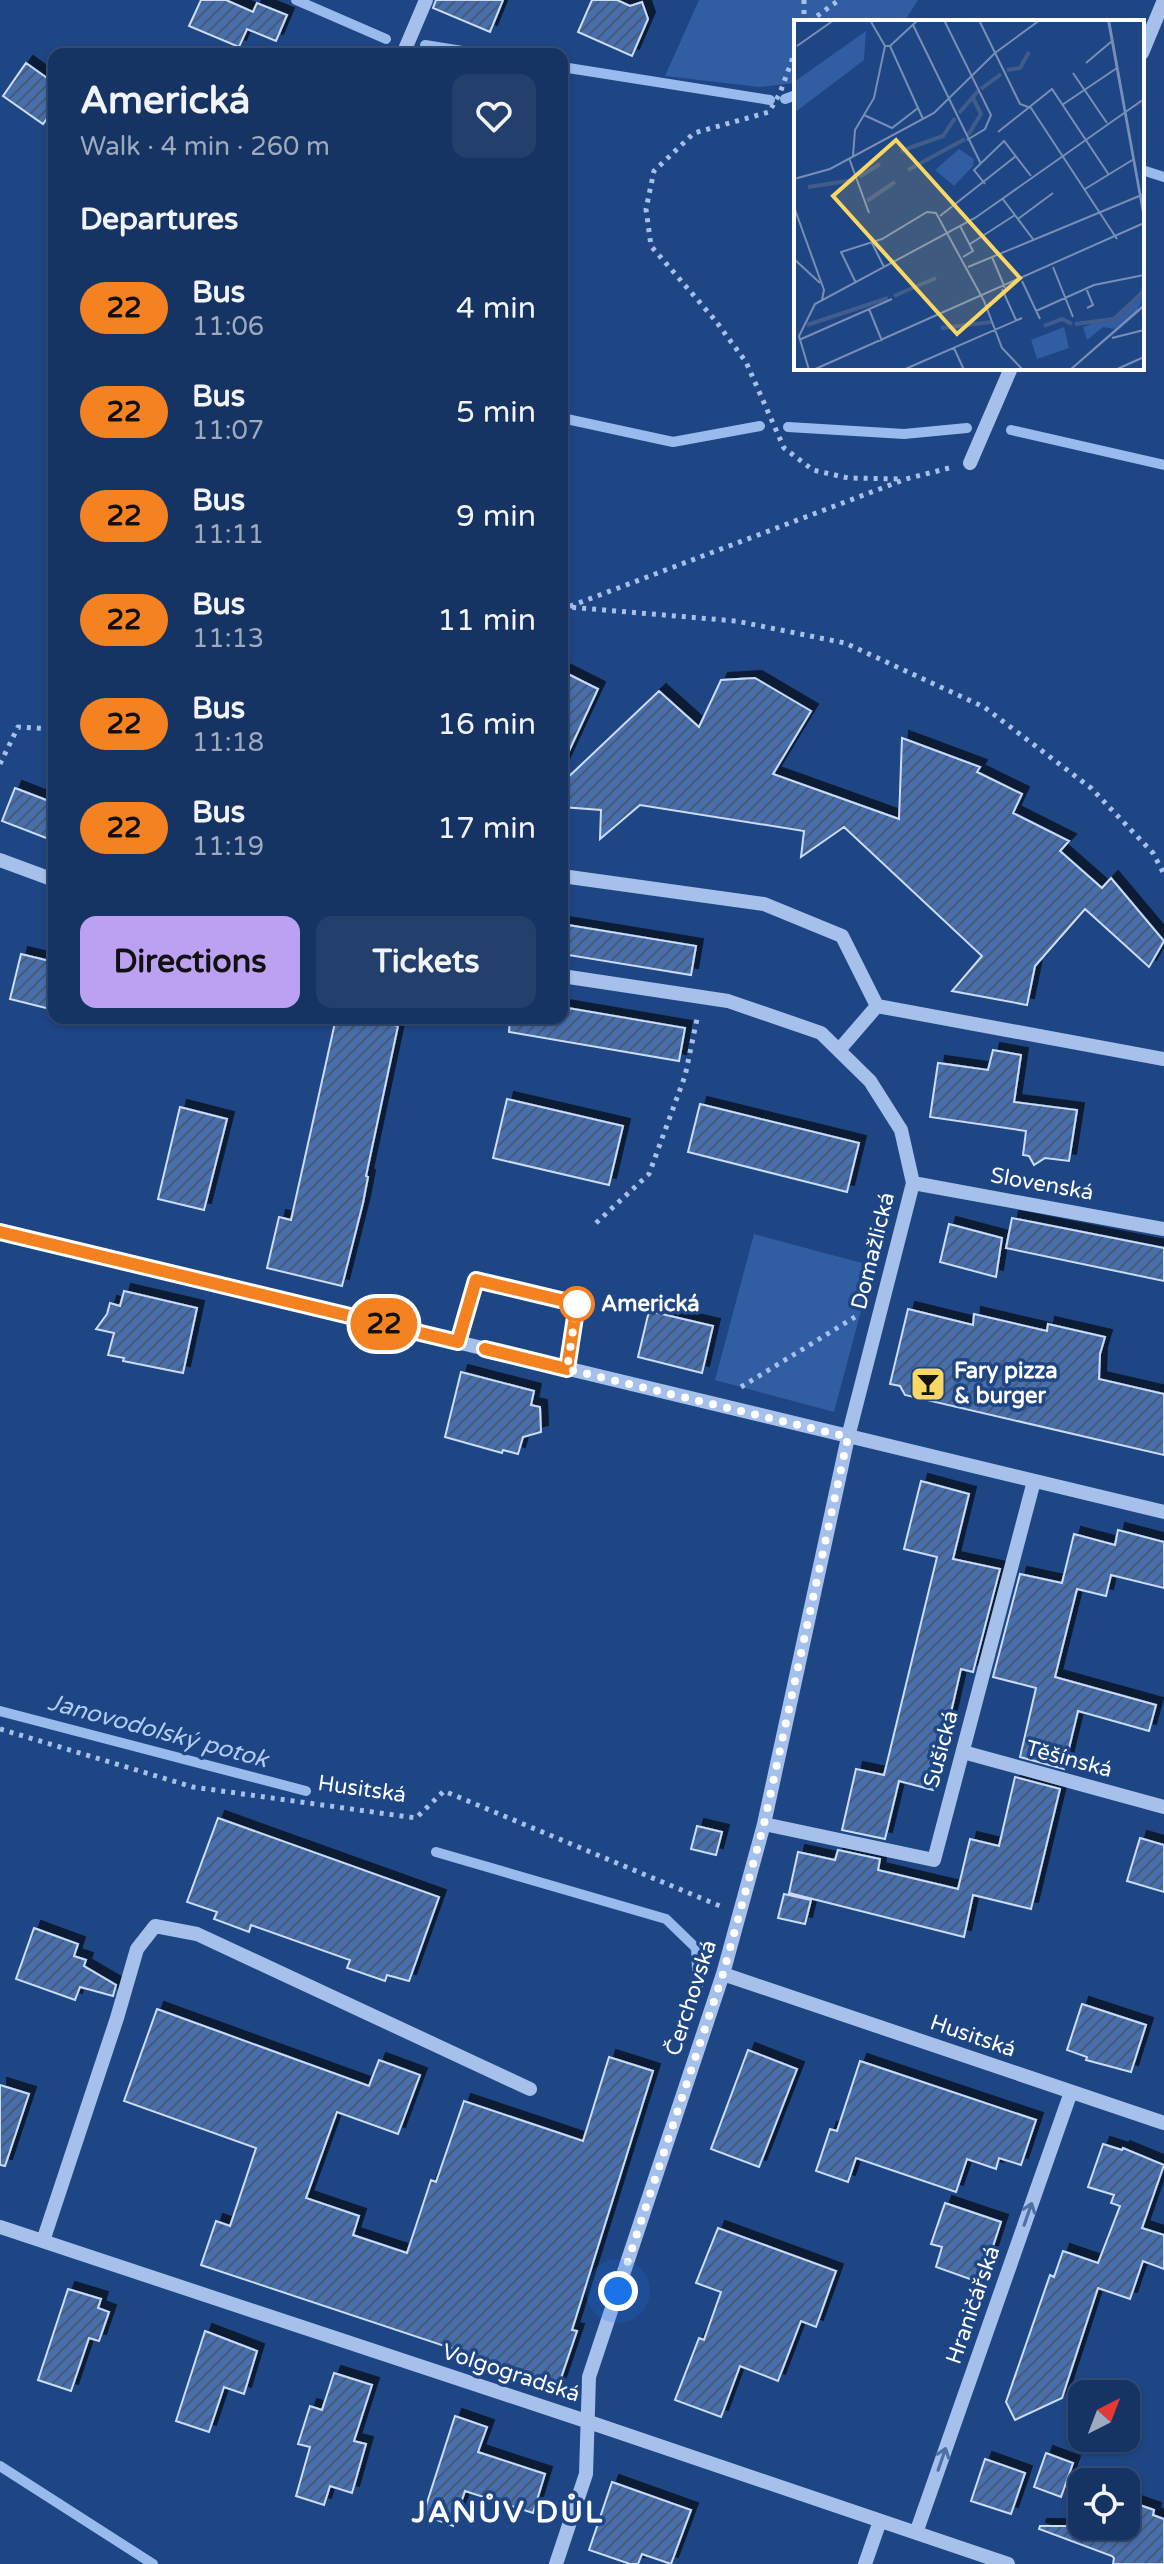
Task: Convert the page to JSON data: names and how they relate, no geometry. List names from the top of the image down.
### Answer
{
  "streets": {
    "street": [
      "Slovenská",
      "Domažlická",
      "Sušická",
      "Těšínská",
      "Husitská",
      "Čerchovská",
      "Hraničářská",
      "Volgogradská"
    ]
  },
  "crossings": [
    ["Slovenská", "Domažlická"],
    ["Domažlická", "Čerchovská"],
    ["Sušická", "Těšínská"],
    ["Sušická", "Čerchovská"],
    ["Husitská", "Čerchovská"],
    ["Husitská", "Hraničářská"],
    ["Čerchovská", "Volgogradská"],
    ["Hraničářská", "Volgogradská"]
  ],
  "one_way": ["Hraničářská"],
  "districts": ["JANŮV DŮL"],
  "water": ["Janovodolský potok"],
  "places": {
    "other": ["Americká"],
    "bar": ["Fary pizza & burger"]
  },
  "lines": ["bus line 22"],
  "north": "top right",
  "page": {
    "on_map": "22",
    "heading": [
      ["Americká", "Walk · 4 min · 260 m"],
      "Departures"
    ],
    "list": [
      {
        "mark": "22",
        "name": "Bus",
        "note": "11:06",
        "value": "4 min"
      },
      {
        "mark": "22",
        "name": "Bus",
        "note": "11:07",
        "value": "5 min"
      },
      {
        "mark": "22",
        "name": "Bus",
        "note": "11:11",
        "value": "9 min"
      },
      {
        "mark": "22",
        "name": "Bus",
        "note": "11:13",
        "value": "11 min"
      },
      {
        "mark": "22",
        "name": "Bus",
        "note": "11:18",
        "value": "16 min"
      },
      {
        "mark": "22",
        "name": "Bus",
        "note": "11:19",
        "value": "17 min"
      }
    ],
    "buttons": ["Directions", "Tickets"]
  }
}
